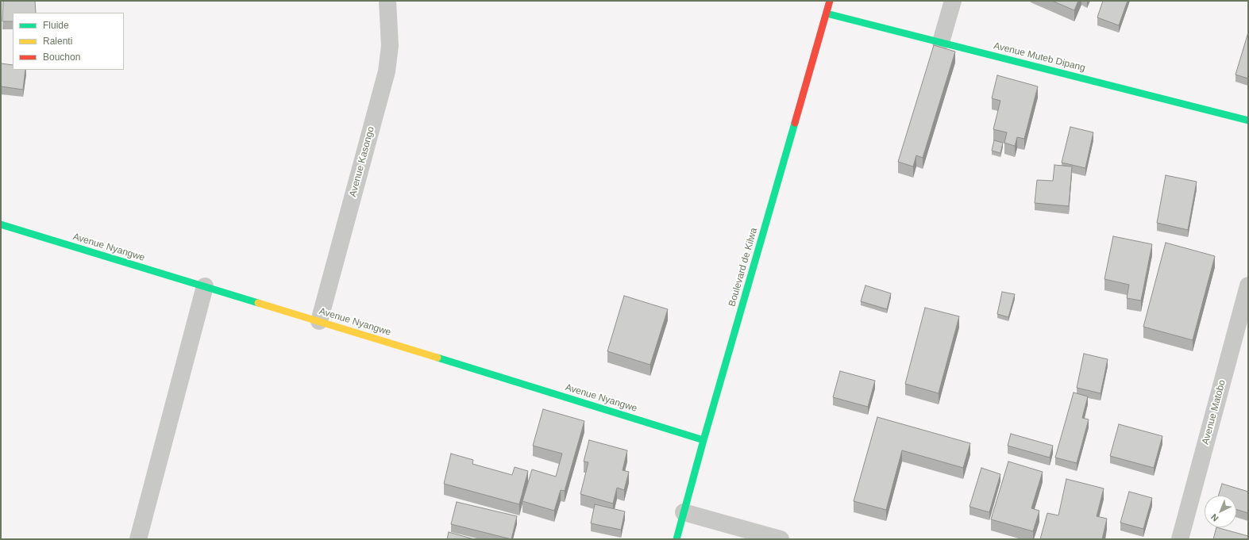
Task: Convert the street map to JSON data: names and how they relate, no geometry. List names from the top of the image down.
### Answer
{
  "streets": {
    "street": [
      "Avenue Muteb Dipang",
      "Avenue Kasongo",
      "Avenue Nyangwe",
      "Boulevard de Kilwa",
      "Avenue Matobo"
    ]
  },
  "crossings": [
    ["Avenue Muteb Dipang", "Boulevard de Kilwa"],
    ["Avenue Kasongo", "Avenue Nyangwe"],
    ["Avenue Nyangwe", "Boulevard de Kilwa"]
  ],
  "legend": ["Fluide", "Ralenti", "Bouchon"],
  "north": "bottom left"
}
